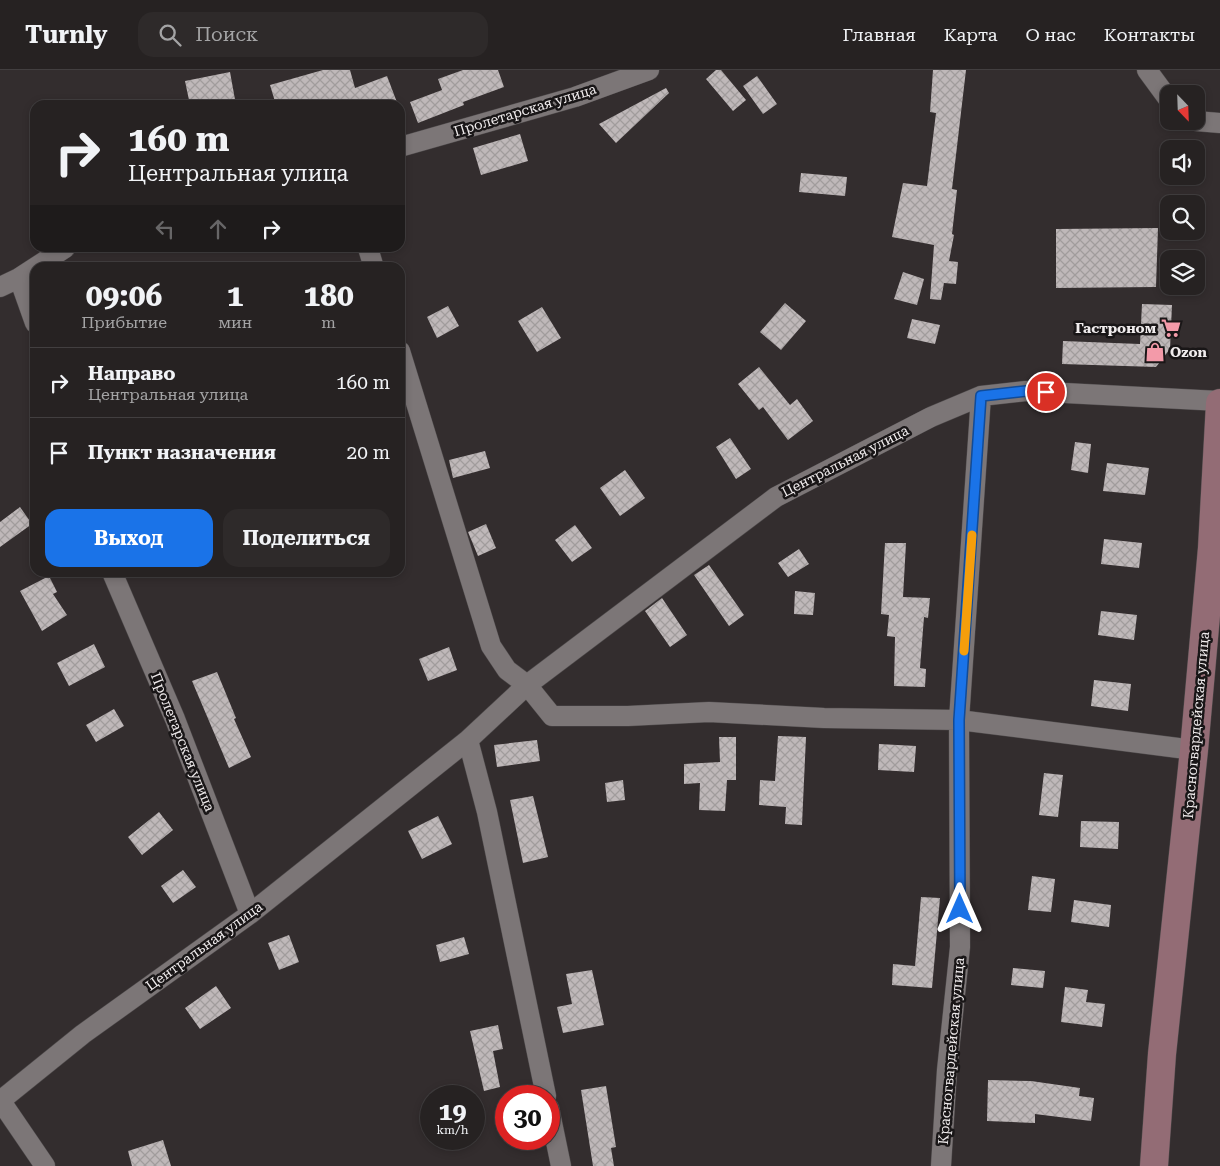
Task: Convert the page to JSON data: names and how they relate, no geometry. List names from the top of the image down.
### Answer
{
  "streets": {
    "street": ["Пролетарская улица", "Центральная улица", "Красногвардейская улица"]
  },
  "crossings": [
    ["Пролетарская улица", "Центральная улица"],
    ["Центральная улица", "Красногвардейская улица"]
  ],
  "places": {
    "supermarket": ["Гастроном"],
    "shop": ["Ozon"]
  },
  "north": "bottom right",
  "page": {
    "header": "Turnly",
    "search": "Поиск",
    "nav": [
      "Главная",
      "Карта",
      "О нас",
      "Контакты"
    ],
    "turn": ["160 m", "Центральная улица"],
    "eta": [
      "09:06",
      "Прибытие",
      "1",
      "мин",
      "180",
      "m"
    ],
    "list": [
      {
        "name": "Направо",
        "note": "Центральная улица",
        "value": "160 m"
      },
      {
        "name": "Пункт назначения",
        "value": "20 m"
      }
    ],
    "buttons": ["Выход", "Поделиться"],
    "speed": "19 km/h",
    "limit": "30"
  }
}
